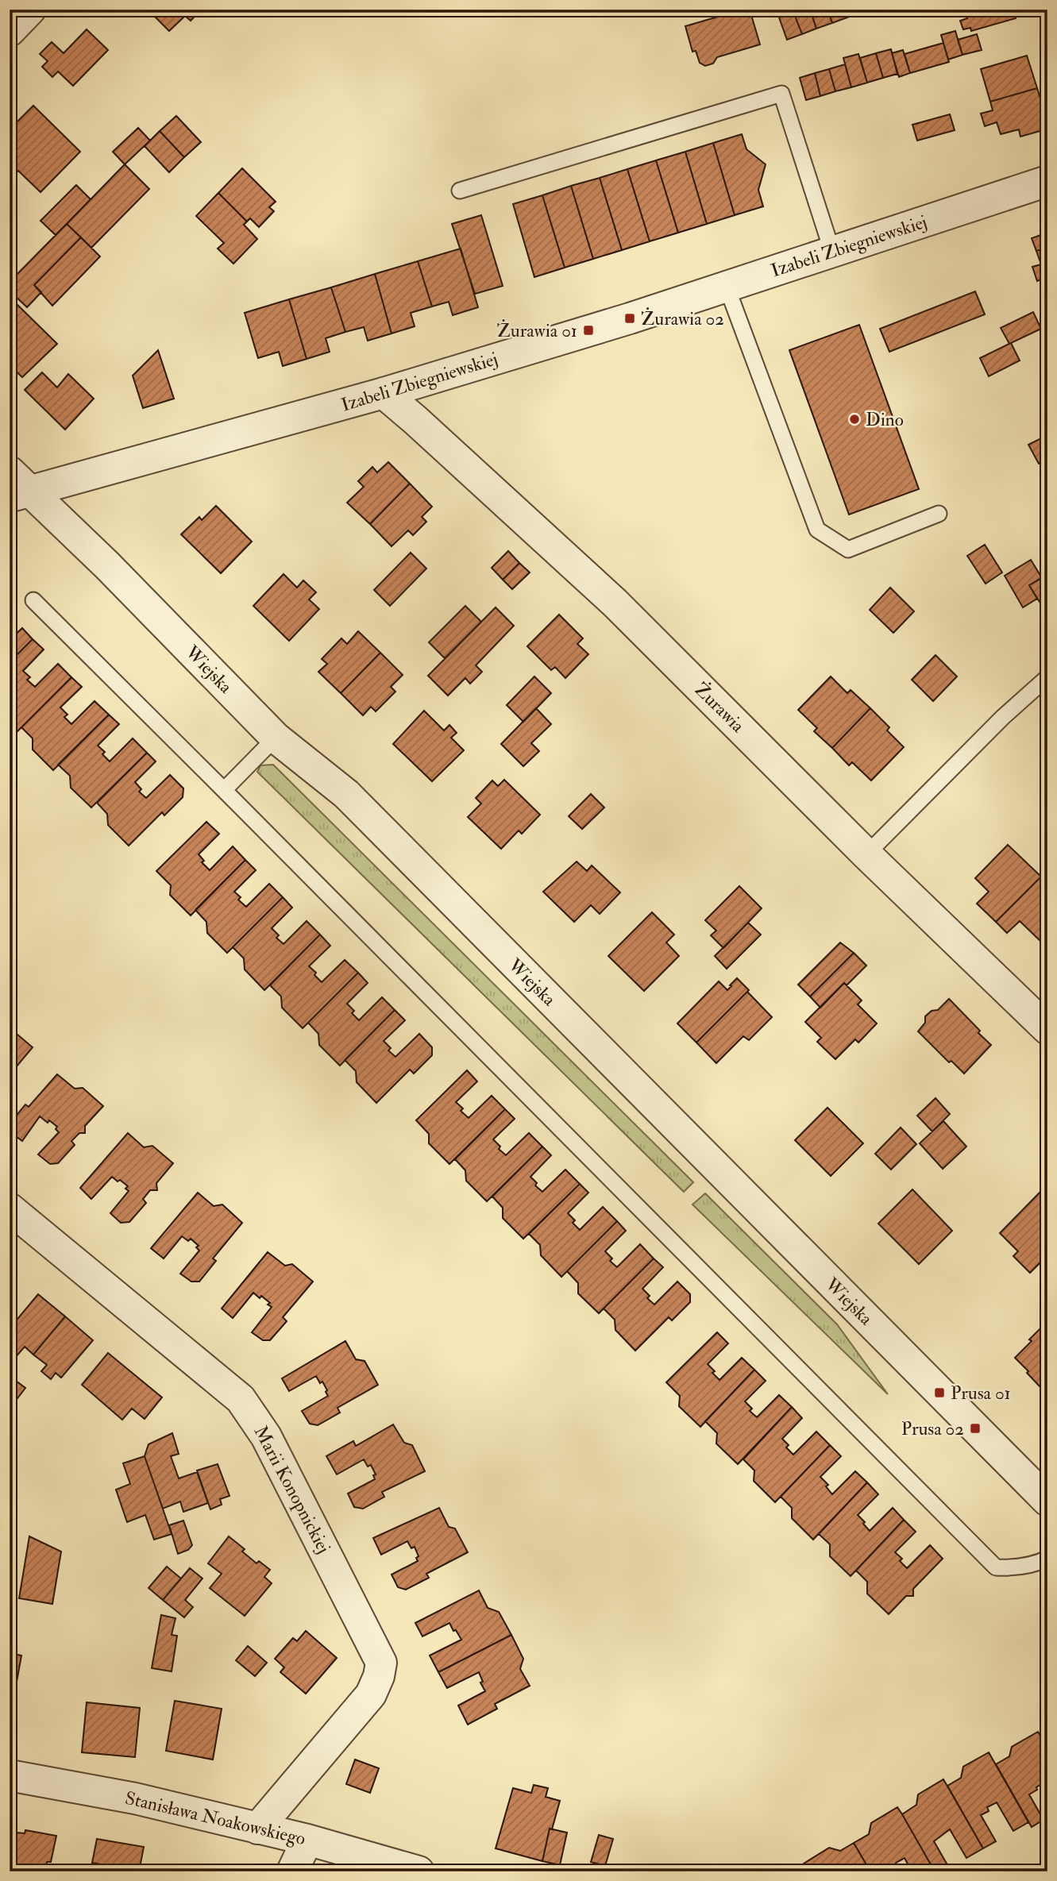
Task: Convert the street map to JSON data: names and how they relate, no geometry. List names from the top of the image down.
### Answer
{
  "streets": {
    "street": [
      "Izabeli Zbiegniewskiej",
      "Wiejska",
      "Żurawia",
      "Marii Konopnickiej",
      "Stanisława Noakowskiego"
    ]
  },
  "crossings": [
    ["Izabeli Zbiegniewskiej", "Wiejska"],
    ["Izabeli Zbiegniewskiej", "Żurawia"],
    ["Marii Konopnickiej", "Stanisława Noakowskiego"]
  ],
  "places": {
    "transit": [
      "Żurawia 02",
      "Żurawia 01",
      "Prusa 01",
      "Prusa 02"
    ],
    "other": ["Dino"]
  }
}
